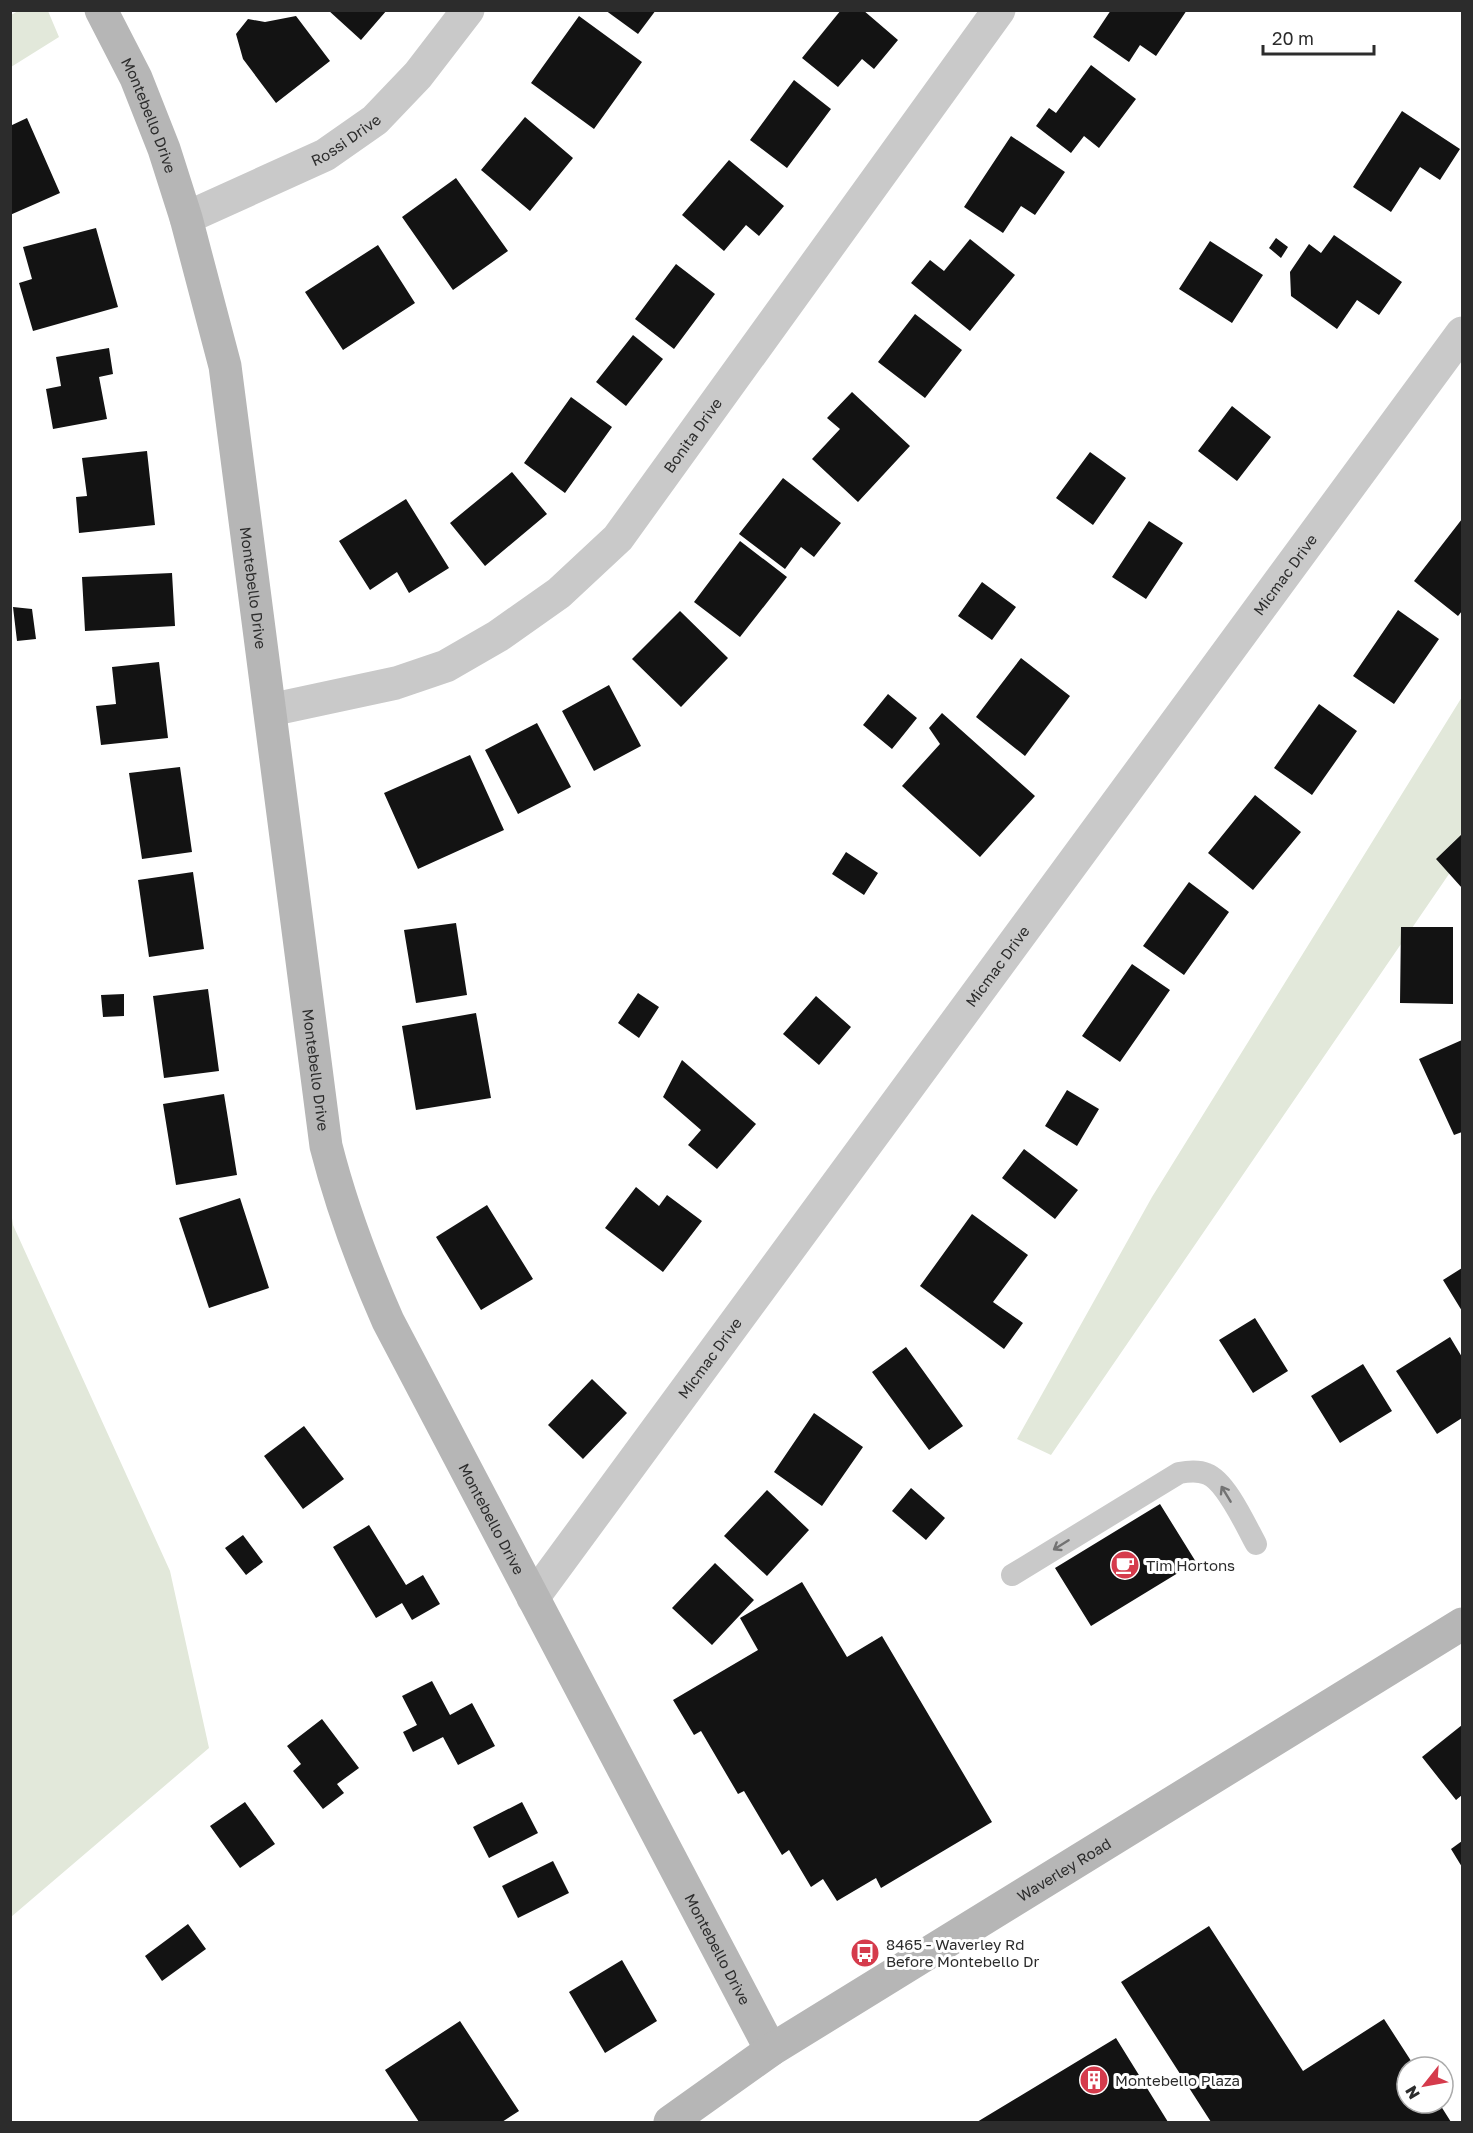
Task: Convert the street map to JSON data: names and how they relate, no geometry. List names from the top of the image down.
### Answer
{
  "streets": {
    "street": [
      "Montebello Drive",
      "Rossi Drive",
      "Bonita Drive",
      "Micmac Drive",
      "Waverley Road"
    ]
  },
  "crossings": [
    ["Montebello Drive", "Rossi Drive"],
    ["Montebello Drive", "Bonita Drive"],
    ["Montebello Drive", "Micmac Drive"],
    ["Montebello Drive", "Waverley Road"]
  ],
  "places": {
    "cafe": ["Tim Hortons"],
    "bus stop": ["8465 - Waverley Rd Before Montebello Dr"],
    "building": ["Montebello Plaza"]
  },
  "scale_bar": "20 m",
  "north": "bottom left"
}
